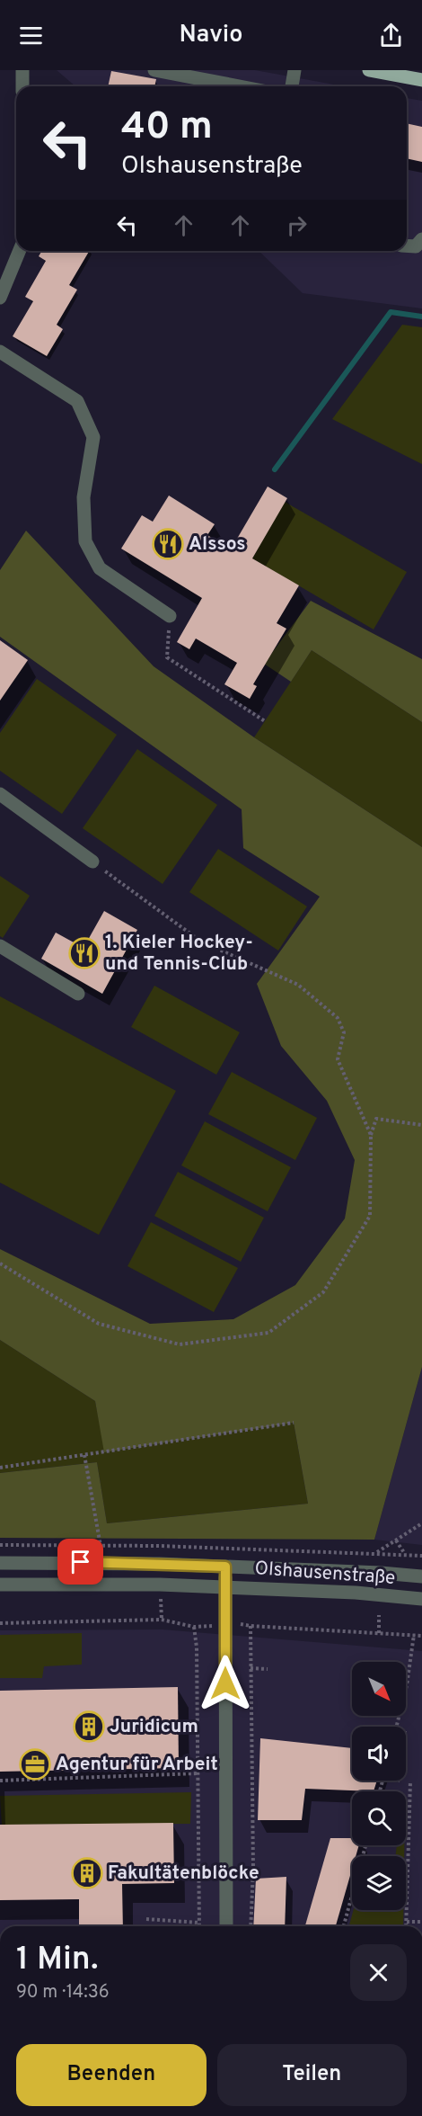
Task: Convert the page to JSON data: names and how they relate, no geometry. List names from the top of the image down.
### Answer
{
  "streets": {
    "street": ["Olshausenstraße"]
  },
  "places": {
    "restaurant": ["Alssos", "1. Kieler Hockey- und Tennis-Club"],
    "building": ["Juridicum", "Fakultätenblöcke"],
    "office": ["Agentur für Arbeit"]
  },
  "north": "bottom right",
  "page": {
    "header": "Navio",
    "turn": ["40 m", "Olshausenstraße"],
    "heading": ["1 Min.", "90 m · 14:36"],
    "buttons": ["Beenden", "Teilen"]
  }
}
